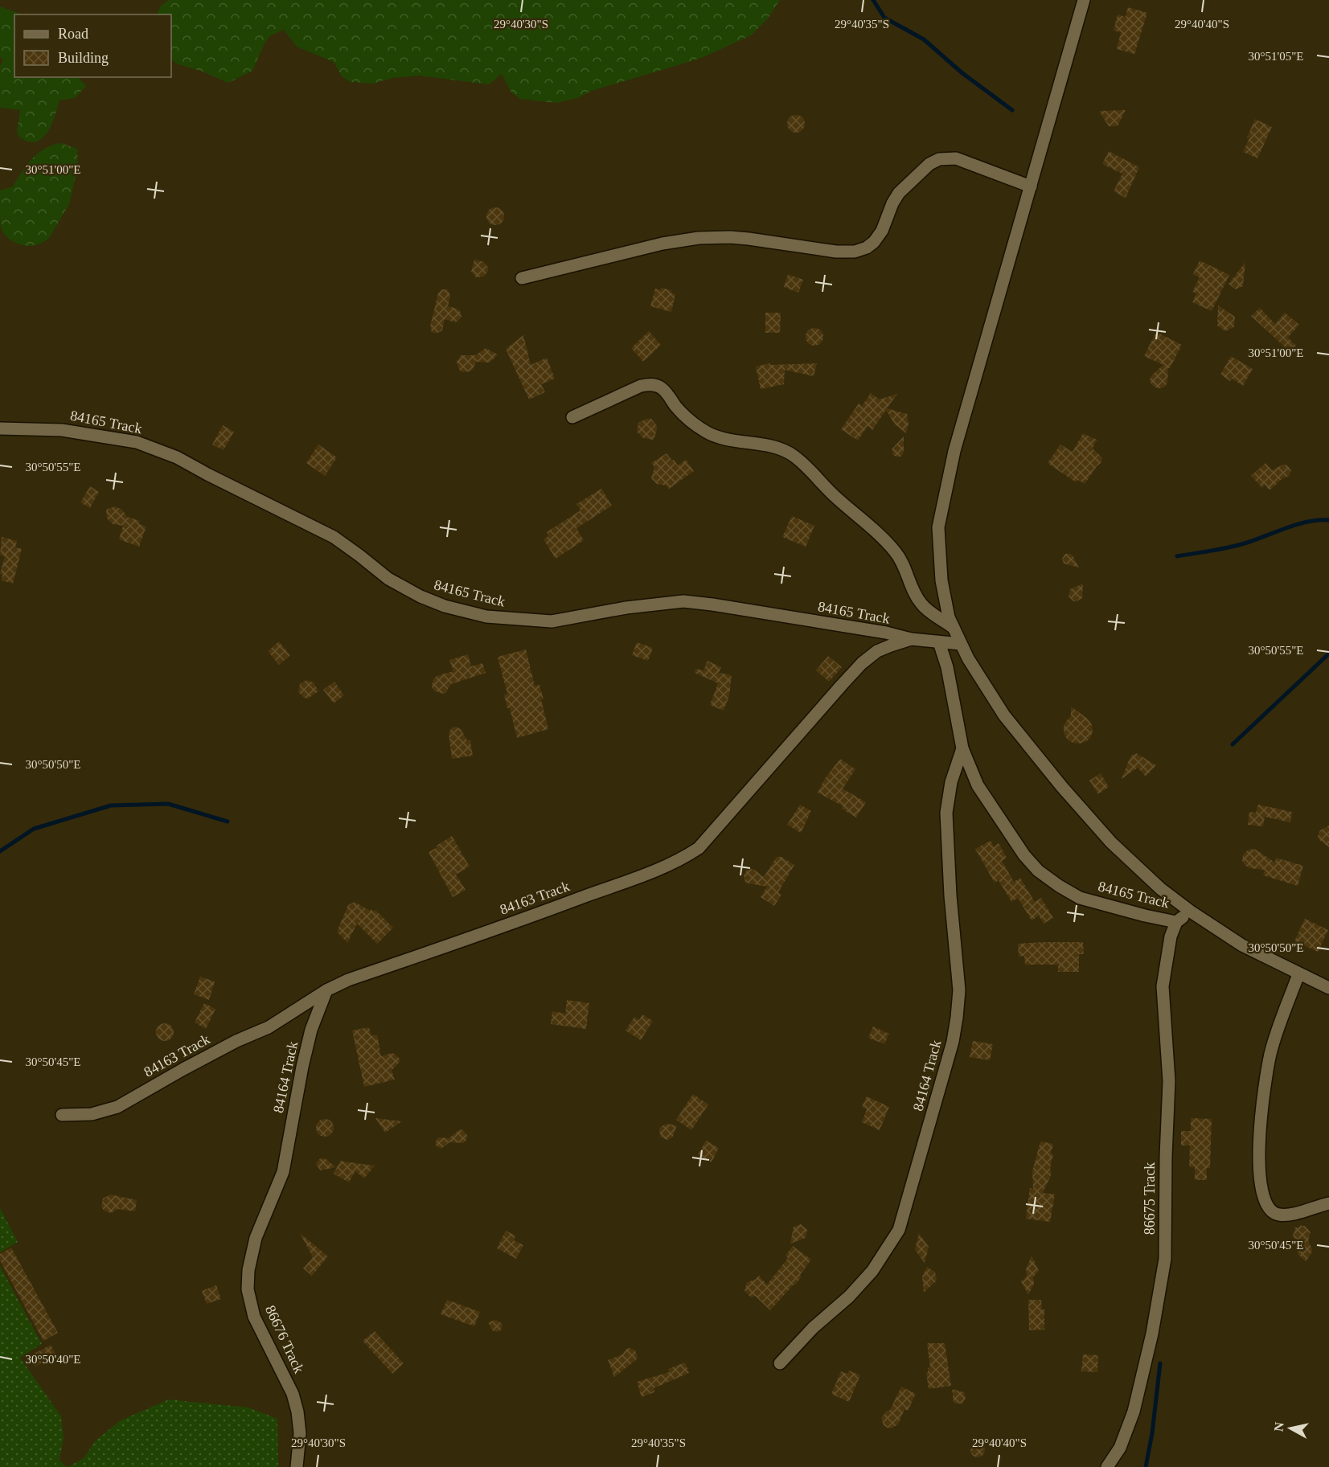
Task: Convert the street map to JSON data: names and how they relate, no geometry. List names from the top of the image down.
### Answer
{
  "streets": {
    "street": [
      "84165 Track",
      "84163 Track",
      "84164 Track",
      "86675 Track",
      "86676 Track"
    ]
  },
  "crossings": [
    ["84165 Track", "84163 Track"],
    ["84165 Track", "84164 Track"],
    ["84165 Track", "86675 Track"],
    ["84163 Track", "84164 Track"],
    ["84164 Track", "86676 Track"]
  ],
  "legend": ["Road", "Building"],
  "north": "left",
  "coordinates": [
    "29°40'30\"S",
    "29°40'35\"S",
    "29°40'40\"S",
    "30°51'05\"E",
    "30°51'00\"E",
    "30°50'55\"E",
    "30°50'50\"E",
    "30°50'45\"E",
    "30°50'40\"E"
  ]
}
